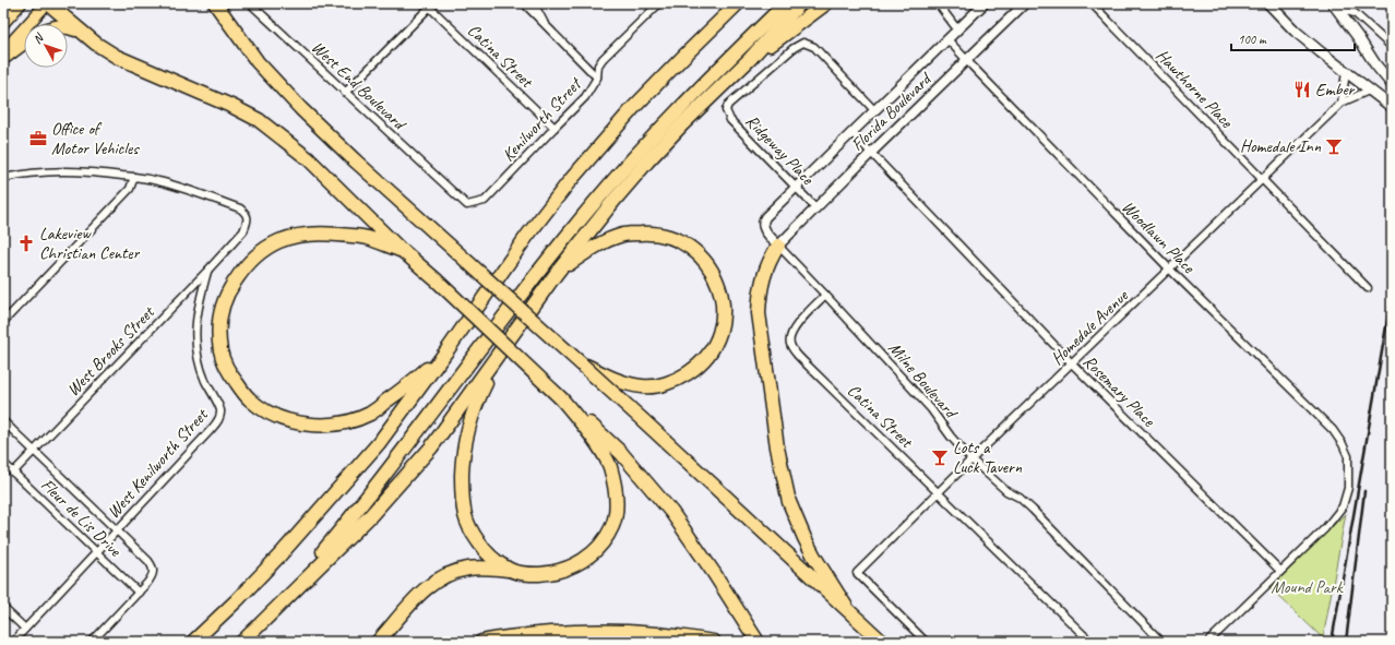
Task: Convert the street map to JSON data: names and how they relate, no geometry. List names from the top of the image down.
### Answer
{
  "streets": {
    "street": [
      "Catina Street",
      "West End Boulevard",
      "Hawthorne Place",
      "Florida Boulevard",
      "Kenilworth Street",
      "Ridgeway Place",
      "Woodlawn Place",
      "Homedale Avenue",
      "West Brooks Street",
      "Milne Boulevard",
      "Rosemary Place",
      "West Kenilworth Street",
      "Fleur de Lis Drive"
    ]
  },
  "crossings": [
    ["Catina Street", "Kenilworth Street"],
    ["Catina Street", "Homedale Avenue"],
    ["Catina Street", "Milne Boulevard"],
    ["West End Boulevard", "Kenilworth Street"],
    ["Hawthorne Place", "Homedale Avenue"],
    ["Florida Boulevard", "Ridgeway Place"],
    ["Florida Boulevard", "Woodlawn Place"],
    ["Florida Boulevard", "Milne Boulevard"],
    ["Florida Boulevard", "Rosemary Place"],
    ["Woodlawn Place", "Homedale Avenue"],
    ["Woodlawn Place", "Rosemary Place"],
    ["Homedale Avenue", "Milne Boulevard"],
    ["Homedale Avenue", "Rosemary Place"],
    ["West Brooks Street", "West Kenilworth Street"],
    ["West Brooks Street", "Fleur de Lis Drive"],
    ["West Kenilworth Street", "Fleur de Lis Drive"]
  ],
  "parks": ["Mound Park"],
  "places": {
    "restaurant": ["Ember"],
    "office": ["Office of Motor Vehicles"],
    "bar": ["Homedale Inn", "Lots a Luck Tavern"],
    "church": ["Lakeview Christian Center"]
  },
  "scale_bar": "100 m",
  "north": "top left"
}
